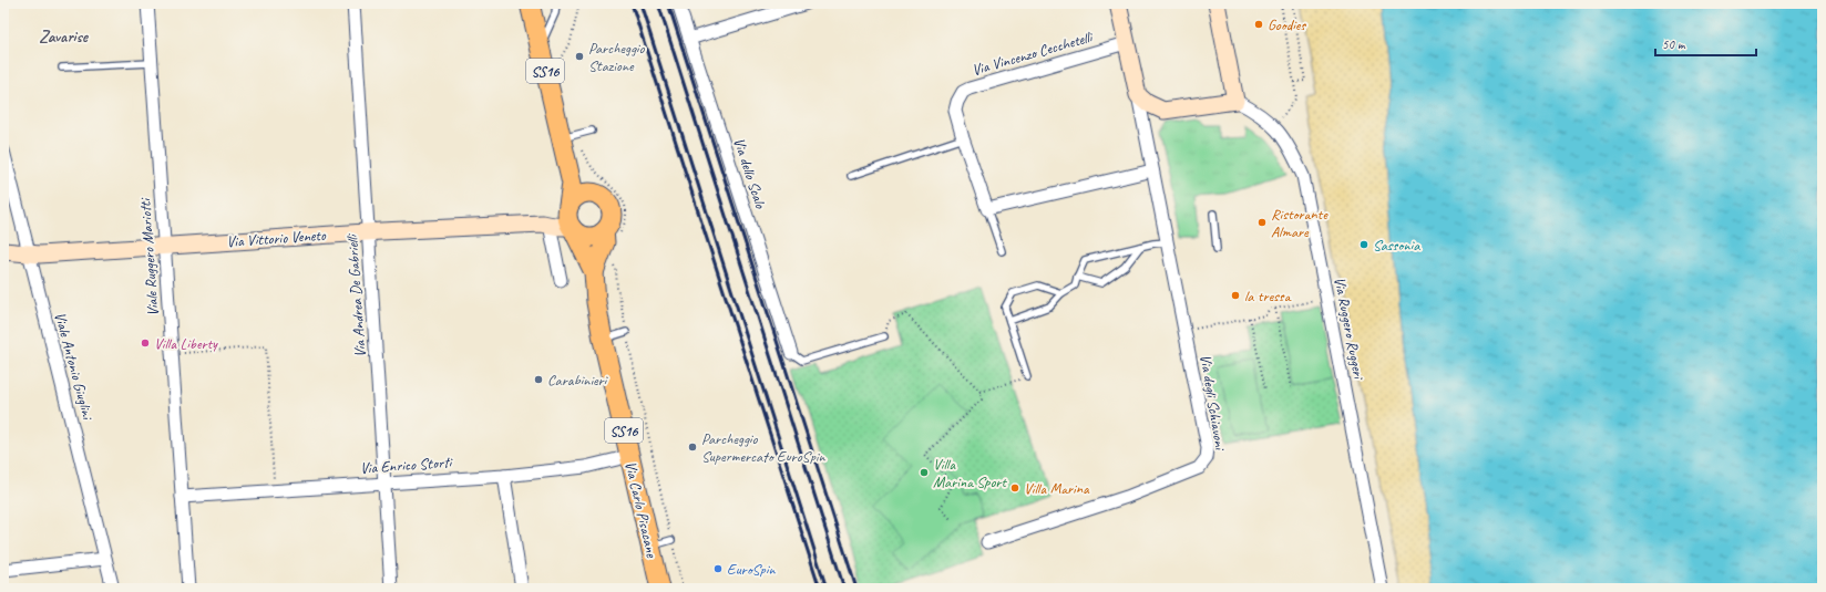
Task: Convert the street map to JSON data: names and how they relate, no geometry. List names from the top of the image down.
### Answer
{
  "streets": {
    "main road": ["SS16", "Via Carlo Pisacane"],
    "street": [
      "Via Vincenzo Cecchetelli",
      "Via dello Scalo",
      "Via Vittorio Veneto",
      "Viale Ruggero Mariotti",
      "Via Andrea De Gabrielli",
      "Via Ruggero Ruggeri",
      "Viale Antonio Giuglini",
      "Via degli Schiavoni",
      "Via Enrico Storti"
    ]
  },
  "crossings": [
    ["Via Vittorio Veneto", "Viale Ruggero Mariotti"],
    ["Via Vittorio Veneto", "Via Andrea De Gabrielli"],
    ["Via Vittorio Veneto", "Viale Antonio Giuglini"],
    ["Viale Ruggero Mariotti", "Via Enrico Storti"],
    ["Via Andrea De Gabrielli", "Via Enrico Storti"],
    ["Via Enrico Storti", "Via Carlo Pisacane"]
  ],
  "districts": ["Zavarise"],
  "places": [
    "Goodies",
    "Parcheggio Stazione",
    "Ristorante Almare",
    "Sassonia",
    "la tressa",
    "Villa Liberty",
    "Carabinieri",
    "Parcheggio Supermercato EuroSpin",
    "Villa Marina Sport",
    "Villa Marina",
    "EuroSpin"
  ],
  "scale_bar": "50 m"
}
